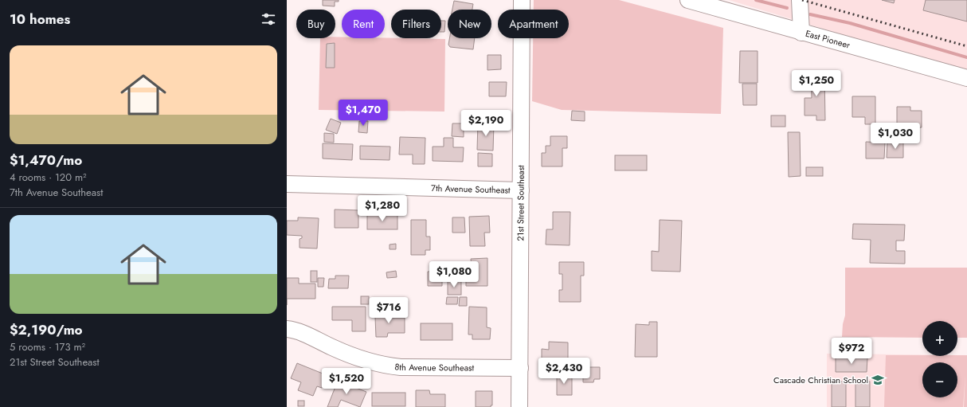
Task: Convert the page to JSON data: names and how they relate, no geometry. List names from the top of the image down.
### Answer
{
  "streets": {
    "street": [
      "East Pioneer",
      "7th Avenue Southeast",
      "21st Street Southeast",
      "8th Avenue Southeast"
    ]
  },
  "crossings": [
    ["7th Avenue Southeast", "21st Street Southeast"],
    ["21st Street Southeast", "8th Avenue Southeast"]
  ],
  "places": {
    "school or university": ["Cascade Christian School"]
  },
  "page": {
    "heading": "10 homes",
    "chip": [
      "Buy",
      "Rent",
      "Filters",
      "New",
      "Apartment"
    ],
    "list": [
      {
        "name": "$1,470/mo",
        "note": "4 rooms · 120 m² · 7th Avenue Southeast"
      },
      {
        "name": "$2,190/mo",
        "note": "5 rooms · 173 m² · 21st Street Southeast"
      }
    ],
    "price": [
      "$1,250",
      "$1,470",
      "$2,190",
      "$1,030",
      "$1,280",
      "$1,080",
      "$716",
      "$972",
      "$2,430",
      "$1,520"
    ],
    "map_buttons": ["+", "−"]
  }
}
